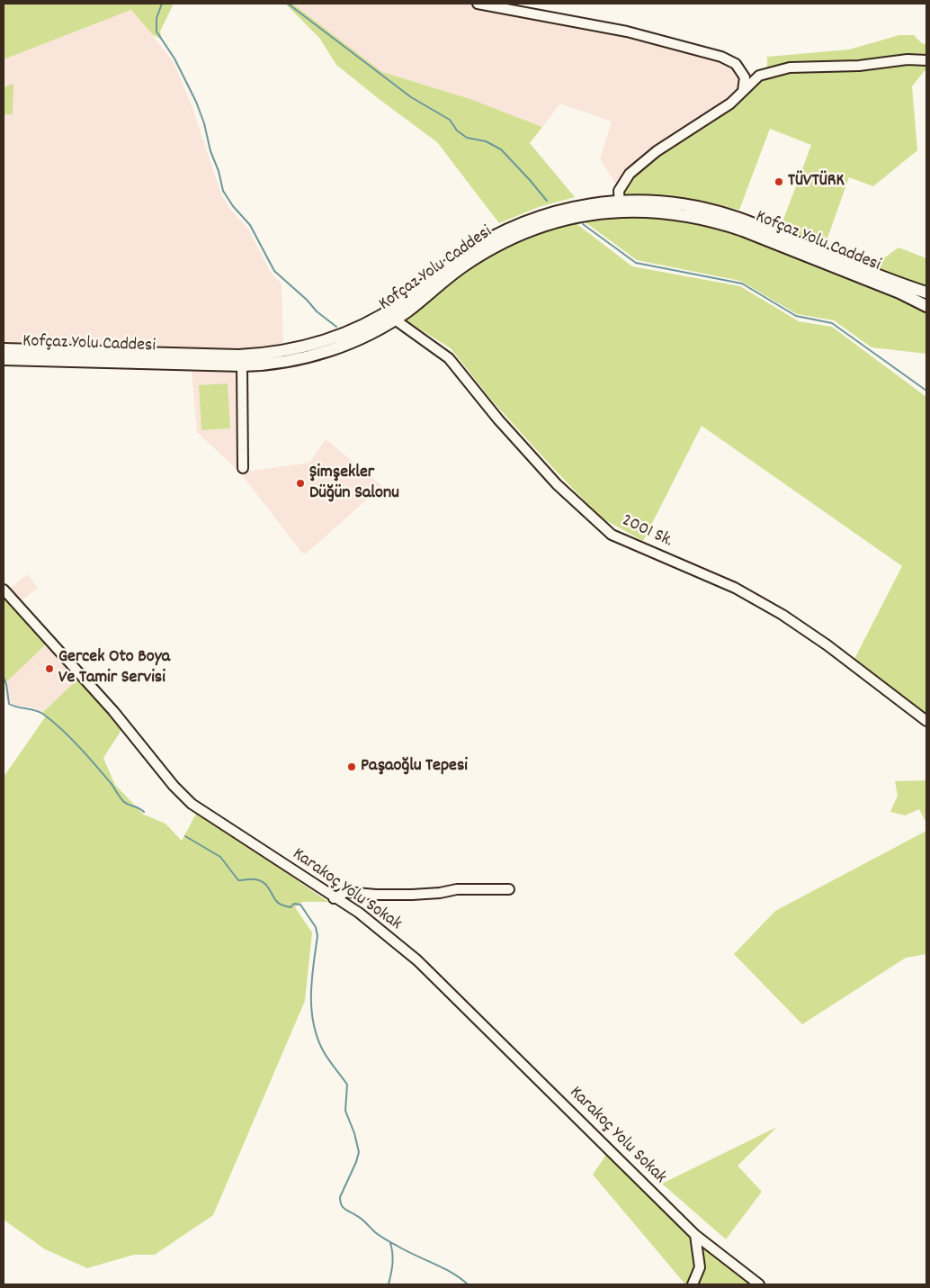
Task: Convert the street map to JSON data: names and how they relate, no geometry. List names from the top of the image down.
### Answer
{
  "streets": {
    "main road": ["Kofçaz Yolu Caddesi"],
    "street": ["2001 Sk.", "Karakoç Yolu Sokak"]
  },
  "crossings": [
    ["Kofçaz Yolu Caddesi", "2001 Sk."]
  ],
  "places": [
    "TÜVTÜRK",
    "Şimşekler Düğün Salonu",
    "Gercek Oto Boya Ve Tamir Servisi",
    "Paşaoğlu Tepesi"
  ]
}
